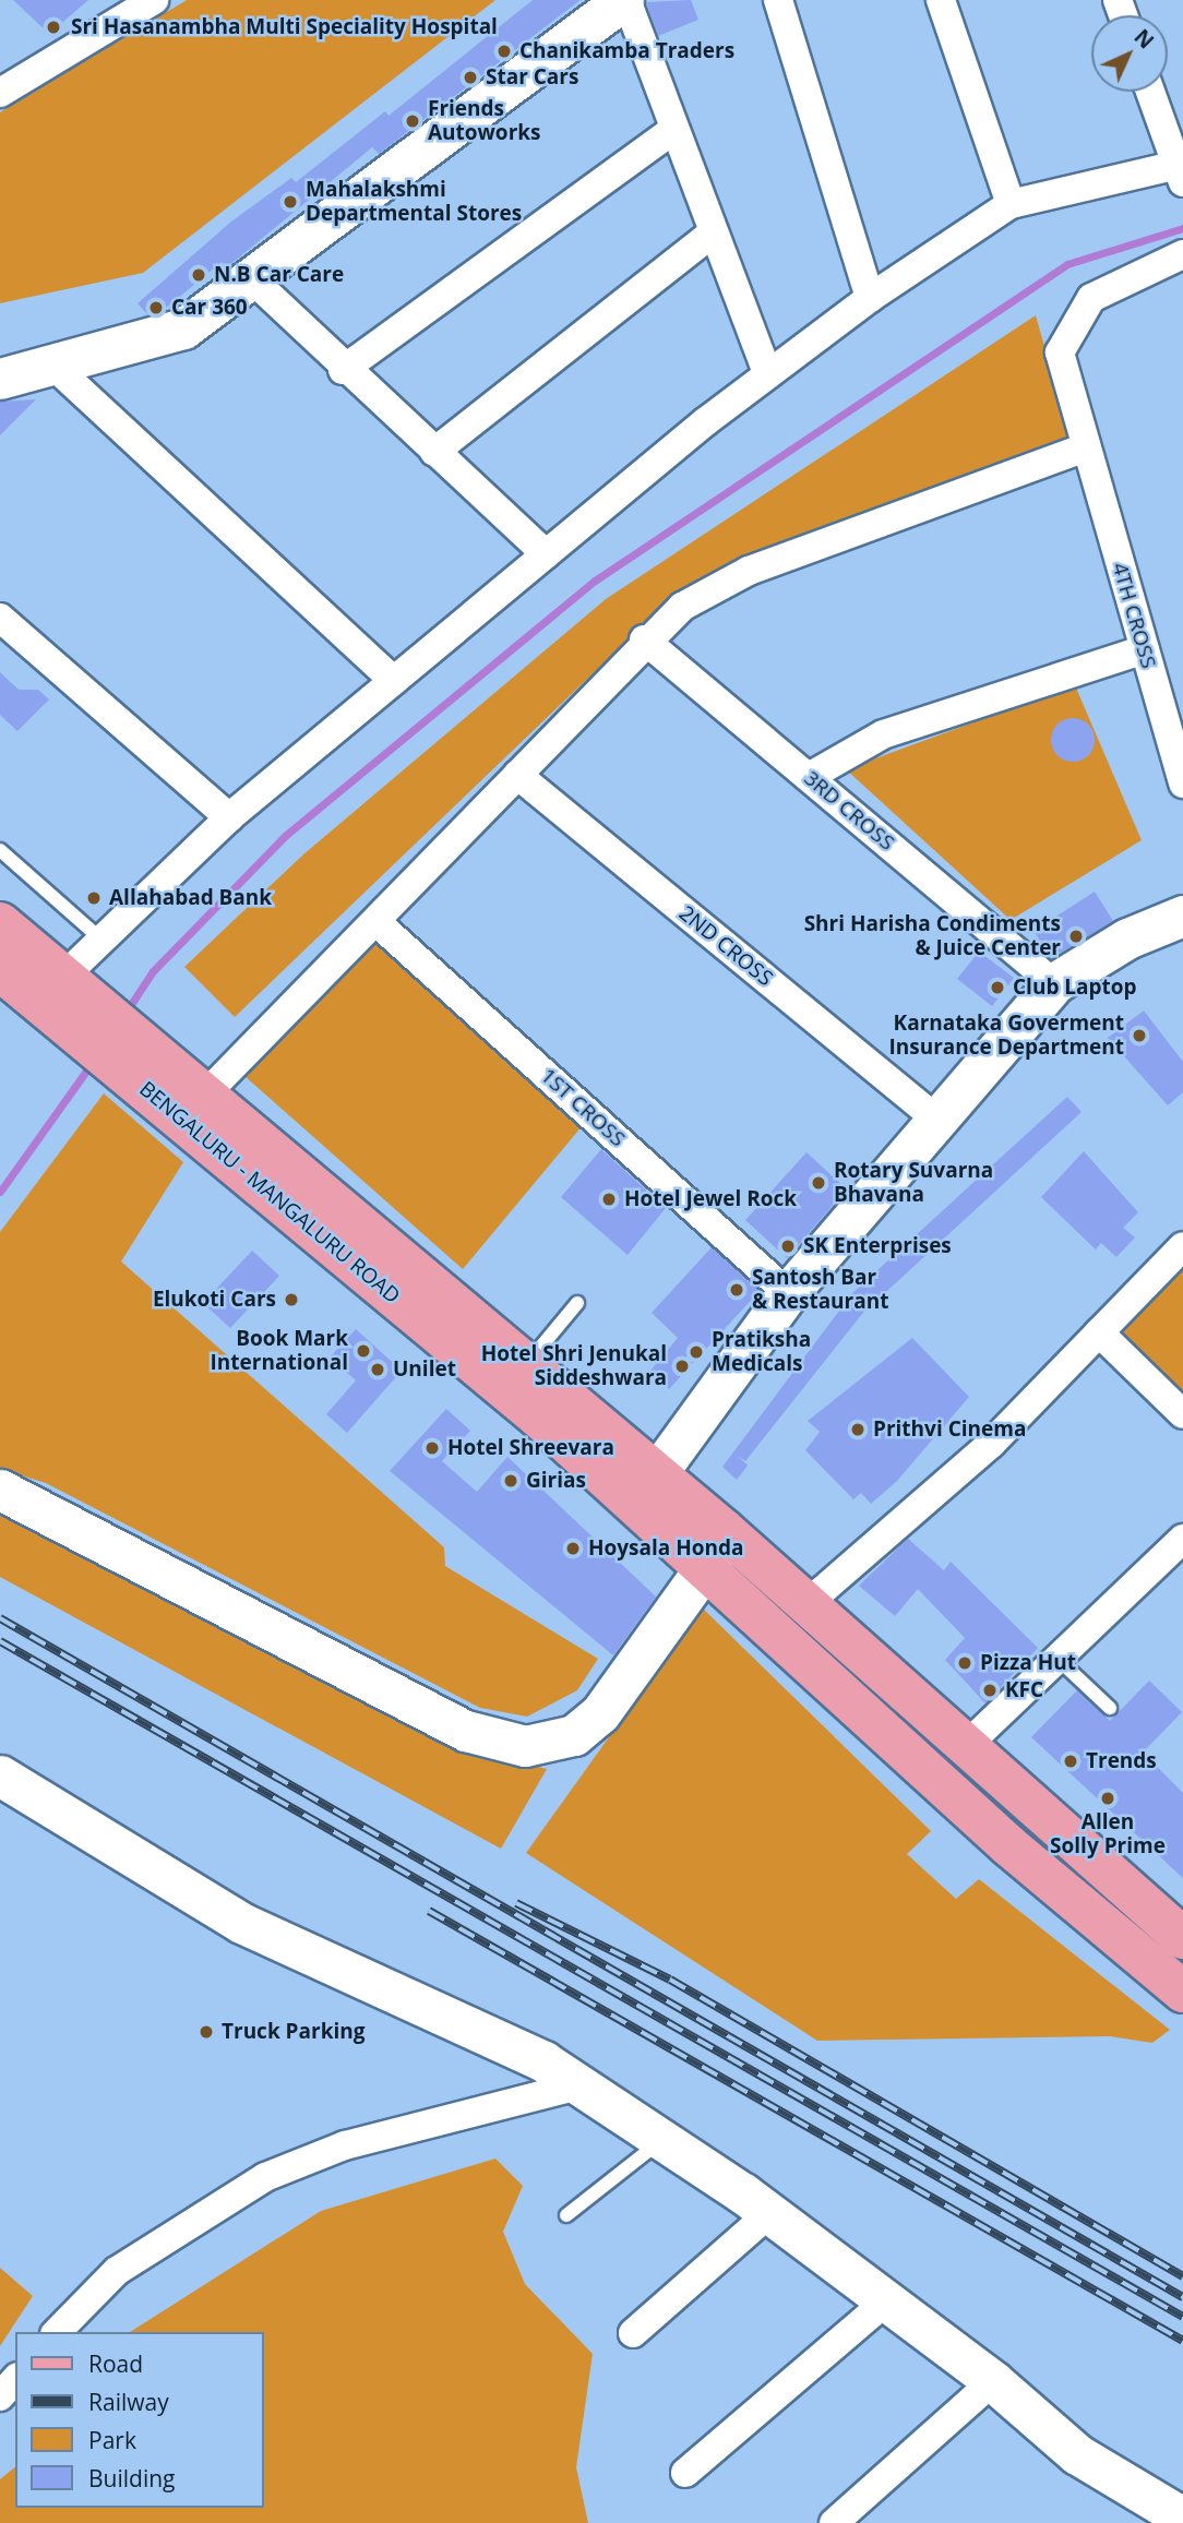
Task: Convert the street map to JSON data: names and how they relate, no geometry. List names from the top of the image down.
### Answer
{
  "streets": {
    "main road": ["BENGALURU - MANGALURU ROAD"],
    "street": [
      "4TH CROSS",
      "3RD CROSS",
      "2ND CROSS",
      "1ST CROSS"
    ]
  },
  "places": [
    "Sri Hasanambha Multi Speciality Hospital",
    "Chanikamba Traders",
    "Star Cars",
    "Friends Autoworks",
    "Mahalakshmi Departmental Stores",
    "N.B Car Care",
    "Car 360",
    "Allahabad Bank",
    "Shri Harisha Condiments & Juice Center",
    "Club Laptop",
    "Karnataka Goverment Insurance Department",
    "Rotary Suvarna Bhavana",
    "Hotel Jewel Rock",
    "SK Enterprises",
    "Santosh Bar & Restaurant",
    "Elukoti Cars",
    "Book Mark International",
    "Pratiksha Medicals",
    "Hotel Shri Jenukal Siddeshwara",
    "Unilet",
    "Prithvi Cinema",
    "Hotel Shreevara",
    "Girias",
    "Hoysala Honda",
    "Pizza Hut",
    "KFC",
    "Trends",
    "Allen Solly Prime",
    "Truck Parking"
  ],
  "legend": [
    "Road",
    "Railway",
    "Park",
    "Building"
  ],
  "north": "top right"
}
